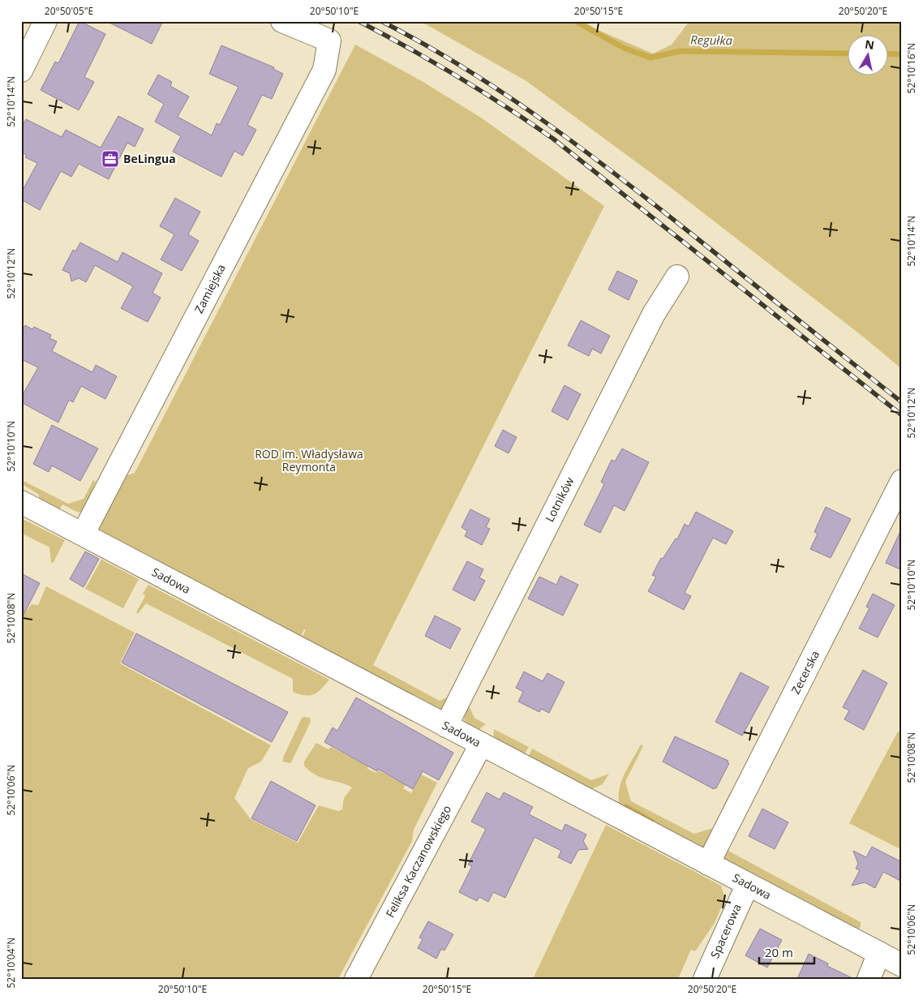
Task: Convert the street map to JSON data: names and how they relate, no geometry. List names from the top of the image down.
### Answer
{
  "streets": {
    "street": [
      "Zamiejska",
      "Lotników",
      "Sadowa",
      "Zecerska",
      "Feliksa Kaczanowskiego",
      "Spacerowa"
    ]
  },
  "crossings": [
    ["Zamiejska", "Sadowa"],
    ["Lotników", "Sadowa"],
    ["Sadowa", "Zecerska"],
    ["Sadowa", "Feliksa Kaczanowskiego"],
    ["Sadowa", "Spacerowa"]
  ],
  "water": ["Regułka"],
  "parks": ["ROD im. Władysława Reymonta"],
  "places": {
    "office": ["BeLingua"]
  },
  "scale_bar": "20 m",
  "north": "top",
  "coordinates": [
    "20°50'05\"E",
    "20°50'10\"E",
    "20°50'15\"E",
    "20°50'20\"E",
    "52°10'16\"N",
    "52°10'14\"N",
    "52°10'12\"N",
    "52°10'10\"N",
    "52°10'08\"N",
    "52°10'06\"N",
    "52°10'04\"N"
  ]
}
